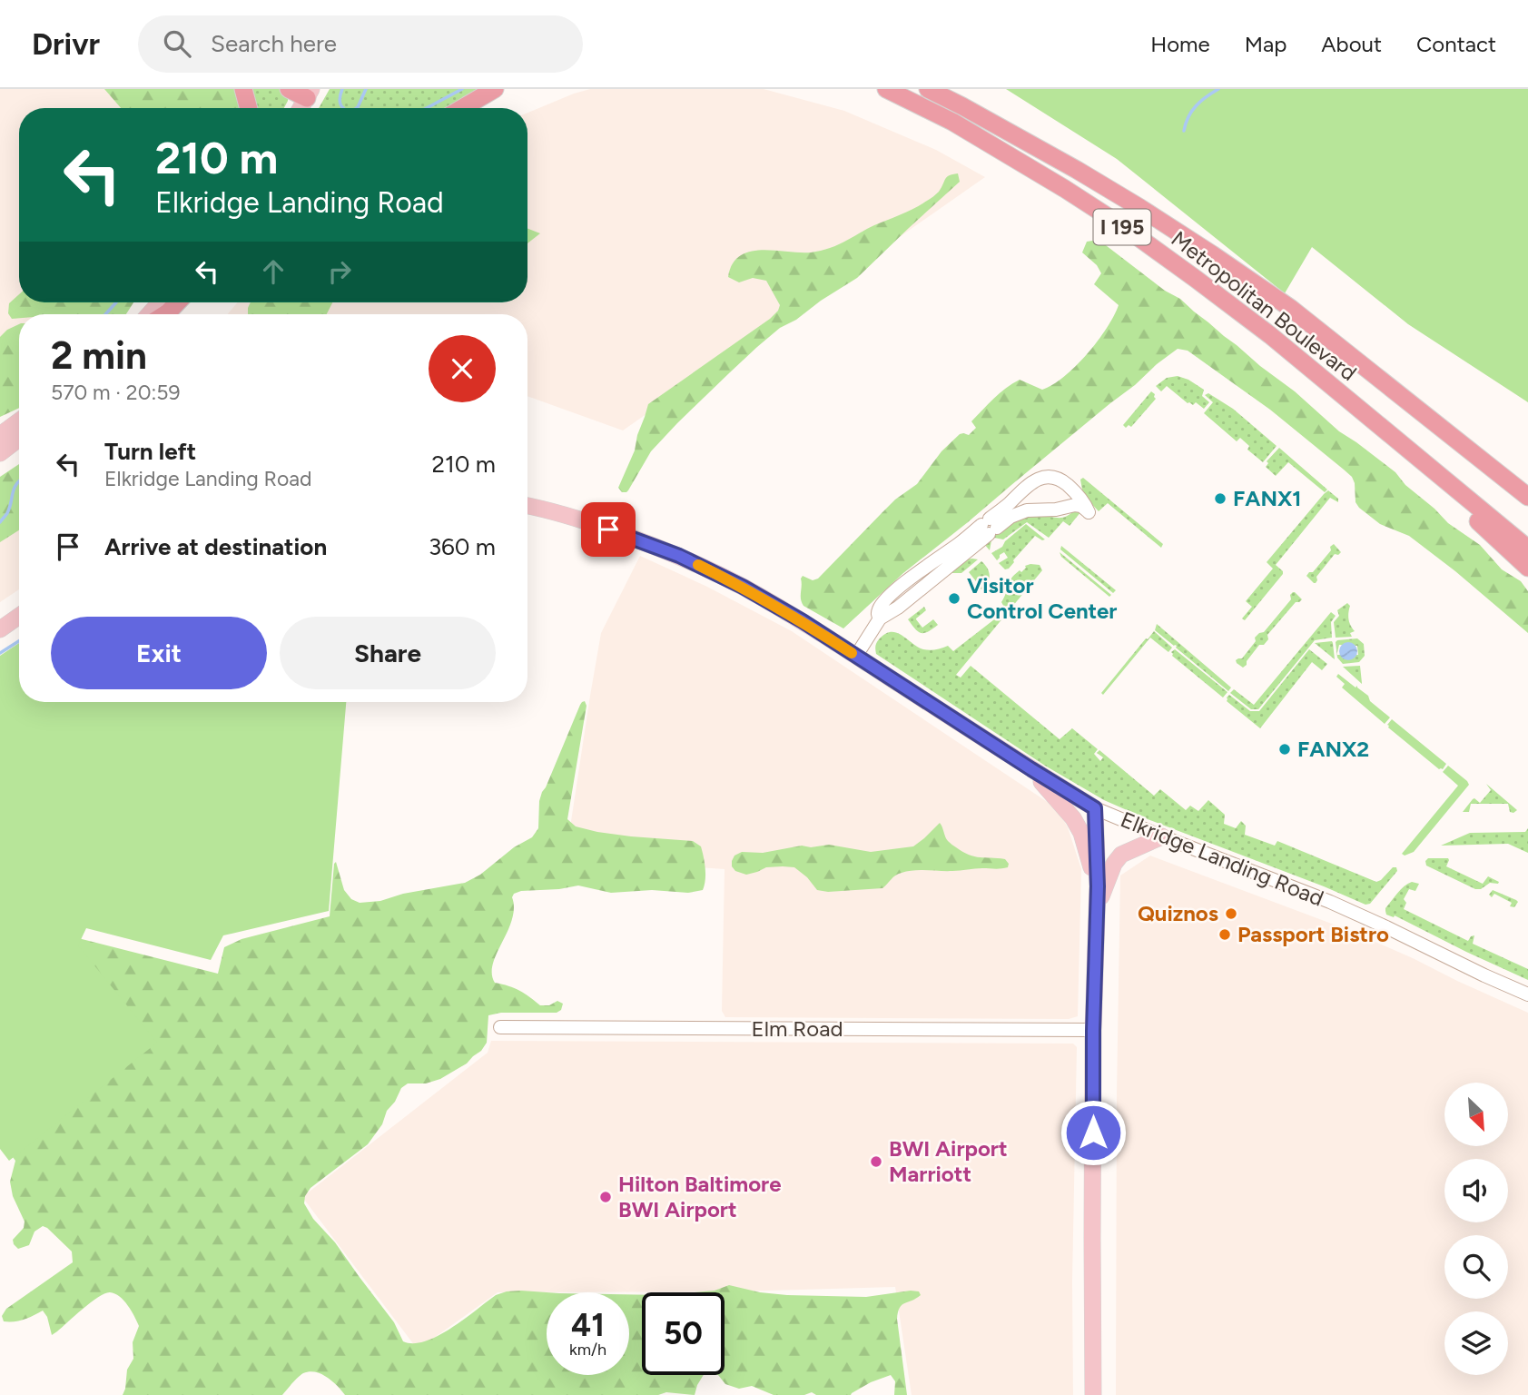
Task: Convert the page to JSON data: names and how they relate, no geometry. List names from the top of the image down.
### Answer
{
  "streets": {
    "highway": ["I 195", "Metropolitan Boulevard"],
    "main road": ["Elkridge Landing Road"],
    "street": ["Elm Road"]
  },
  "places": [
    "FANX1",
    "Visitor Control Center",
    "FANX2",
    "Quiznos",
    "Passport Bistro",
    "BWI Airport Marriott",
    "Hilton Baltimore BWI Airport"
  ],
  "north": "bottom right",
  "page": {
    "header": "Drivr",
    "search": "Search here",
    "nav": [
      "Home",
      "Map",
      "About",
      "Contact"
    ],
    "turn": ["210 m", "Elkridge Landing Road"],
    "heading": ["2 min", "570 m · 20:59"],
    "list": [
      {
        "name": "Turn left",
        "note": "Elkridge Landing Road",
        "value": "210 m"
      },
      {
        "name": "Arrive at destination",
        "value": "360 m"
      }
    ],
    "buttons": ["Exit", "Share"],
    "speed": "41 km/h",
    "limit": "50"
  }
}
